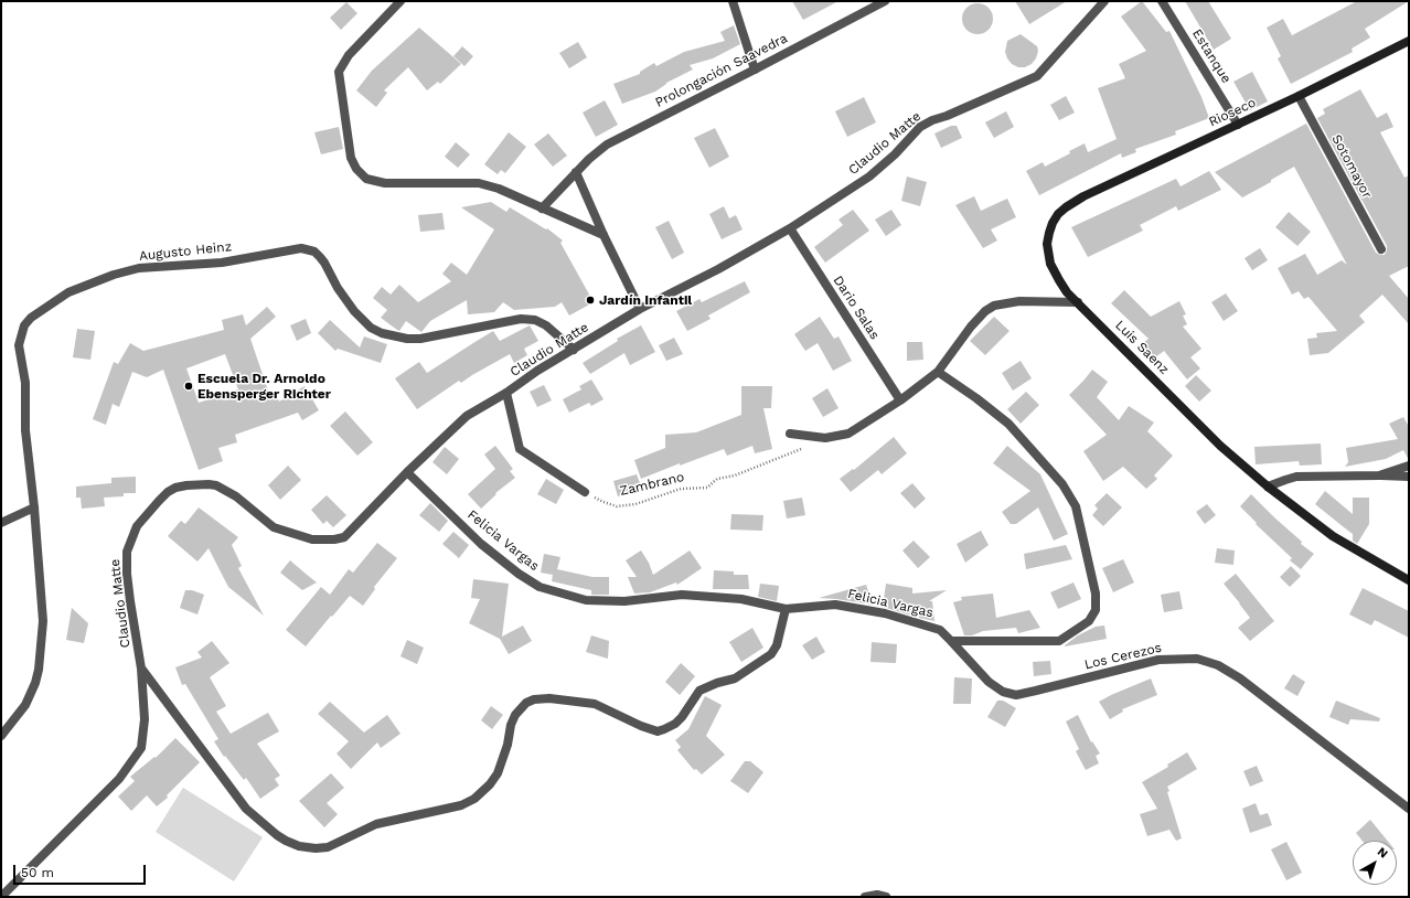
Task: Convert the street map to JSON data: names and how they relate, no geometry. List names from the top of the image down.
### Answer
{
  "streets": {
    "main road": ["Rioseco", "Luis Saenz"],
    "street": [
      "Estanque",
      "Prolongación Saavedra",
      "Claudio Matte",
      "Sotomayor",
      "Augusto Heinz",
      "Dario Salas",
      "Felicia Vargas",
      "Los Cerezos"
    ],
    "path": ["Zambrano"]
  },
  "crossings": [
    ["Estanque", "Rioseco"],
    ["Rioseco", "Sotomayor"],
    ["Rioseco", "Luis Saenz"],
    ["Claudio Matte", "Augusto Heinz"],
    ["Claudio Matte", "Dario Salas"],
    ["Claudio Matte", "Felicia Vargas"],
    ["Felicia Vargas", "Los Cerezos"]
  ],
  "places": ["Jardín Infantil", "Escuela Dr. Arnoldo Ebensperger Richter"],
  "scale_bar": "50 m",
  "north": "top right"
}
